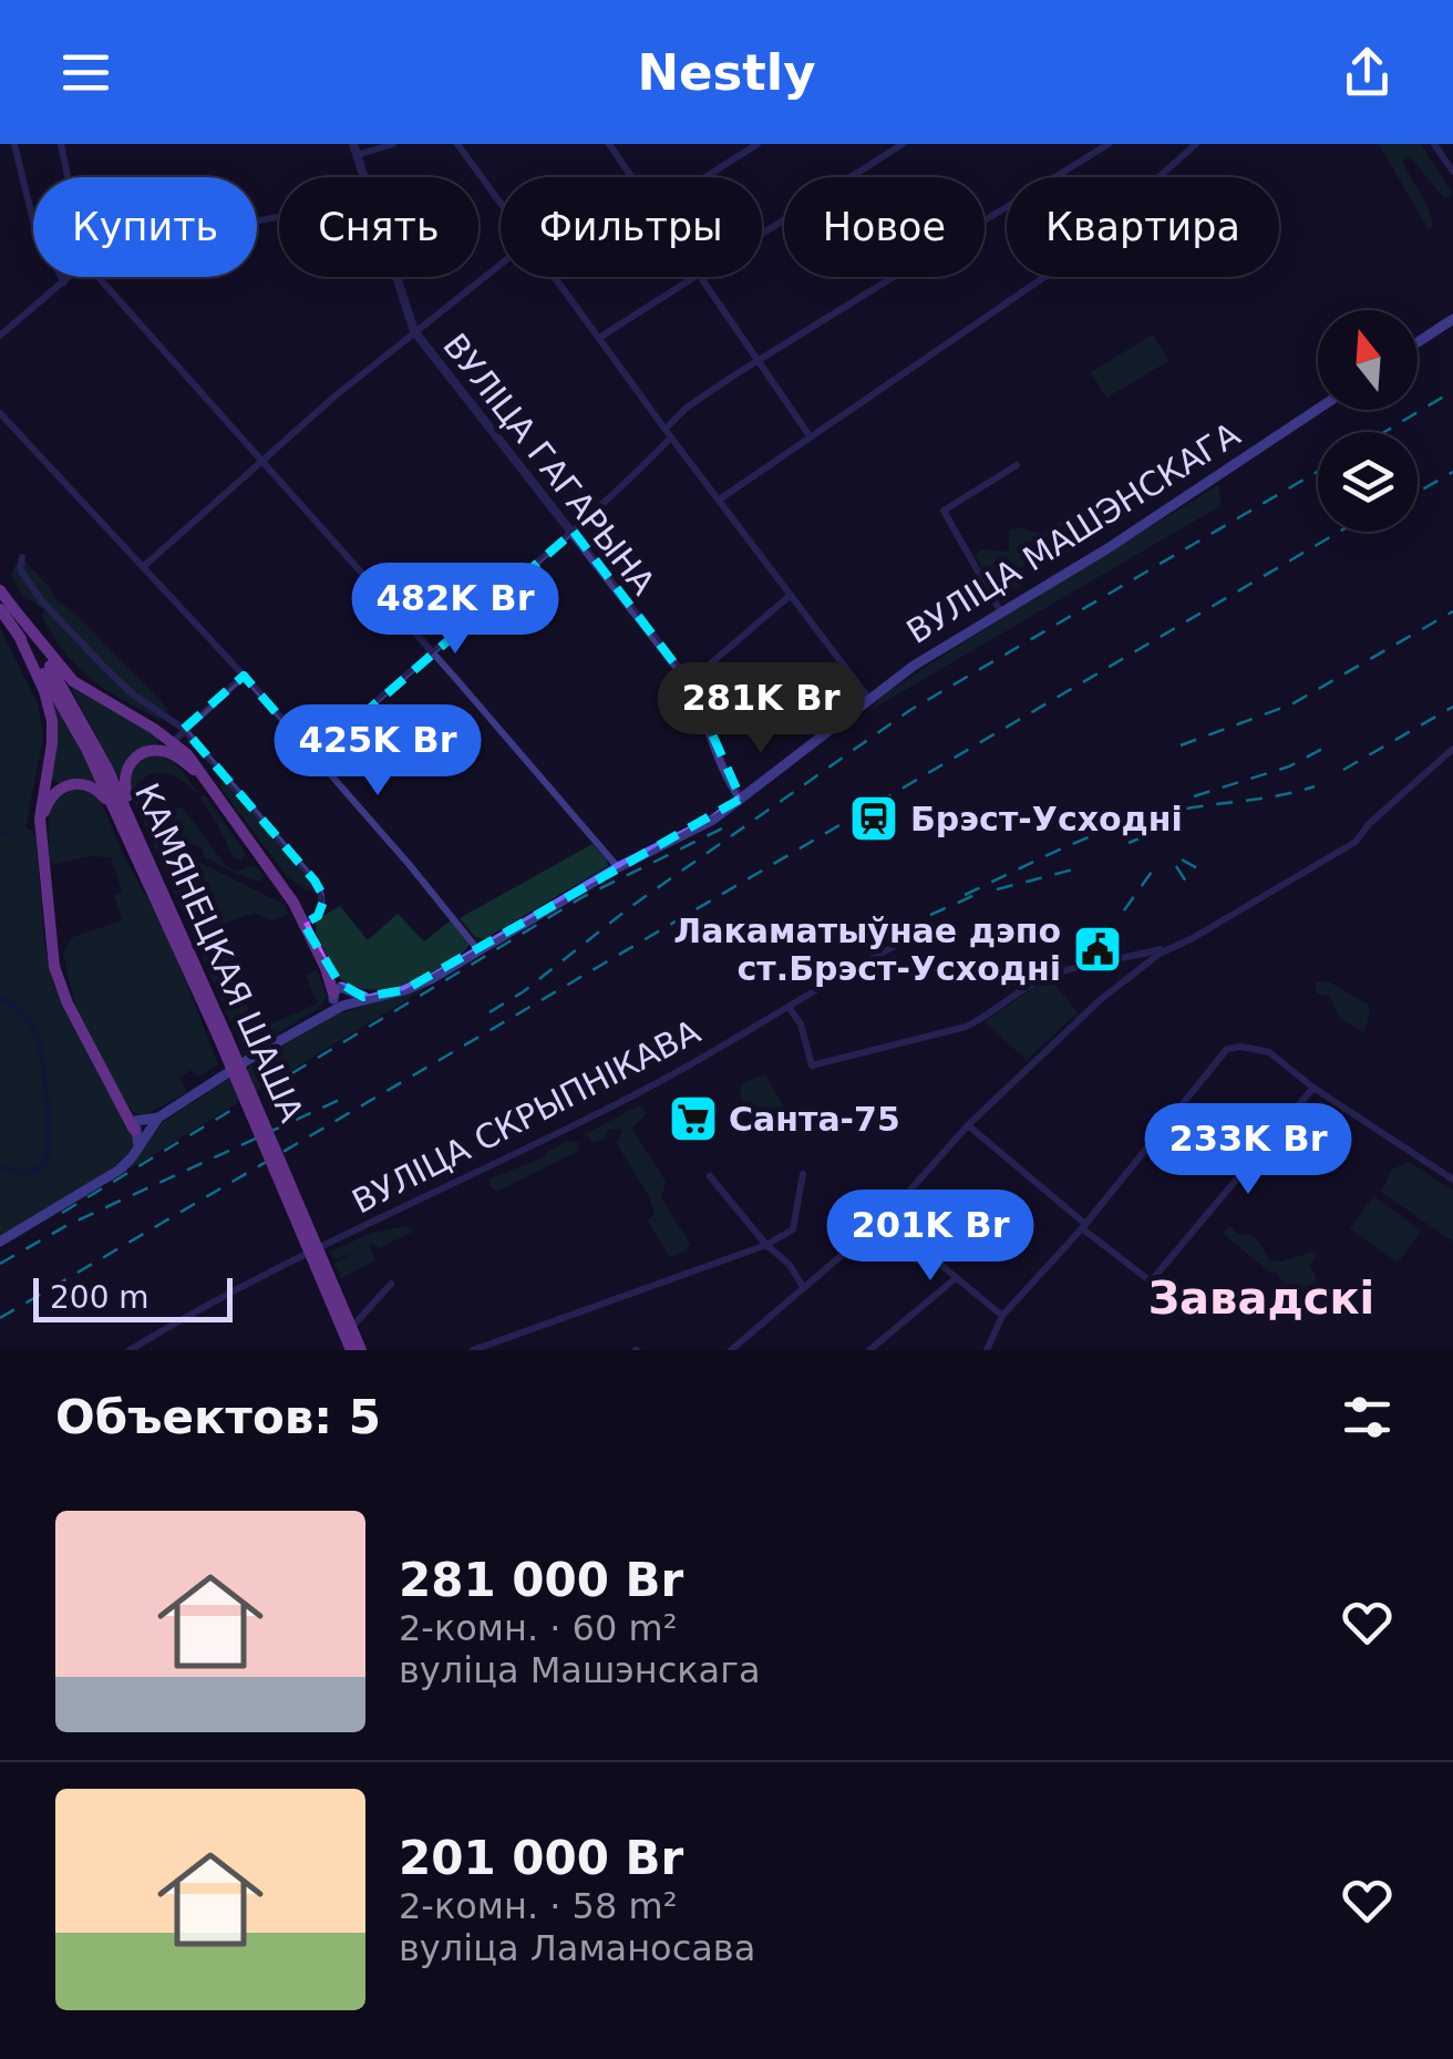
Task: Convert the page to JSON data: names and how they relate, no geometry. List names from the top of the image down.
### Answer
{
  "streets": {
    "main road": ["ВУЛІЦА МАШЭНСКАГА", "КАМЯНЕЦКАЯ ШАША"],
    "street": ["ВУЛІЦА ГАГАРЫНА", "ВУЛІЦА СКРЫПНІКАВА"]
  },
  "crossings": [
    ["ВУЛІЦА ГАГАРЫНА", "ВУЛІЦА МАШЭНСКАГА"]
  ],
  "districts": ["Завадскі"],
  "places": {
    "station": ["Брэст-Усходні"],
    "public building": ["Лакаматыўнае дэпо ст.Брэст-Усходні"],
    "supermarket": ["Санта-75"]
  },
  "scale_bar": "200 m",
  "north": "top",
  "page": {
    "header": "Nestly",
    "chip": [
      "Купить",
      "Снять",
      "Фильтры",
      "Новое",
      "Квартира"
    ],
    "price": [
      "482K Br",
      "281K Br",
      "425K Br",
      "233K Br",
      "201K Br"
    ],
    "scale": "200 m",
    "heading": "Объектов: 5",
    "list": [
      {
        "name": "281 000 Br",
        "note": "2-комн. · 60 m² · вуліца Машэнскага"
      },
      {
        "name": "201 000 Br",
        "note": "2-комн. · 58 m² · вуліца Ламаносава"
      }
    ]
  }
}
